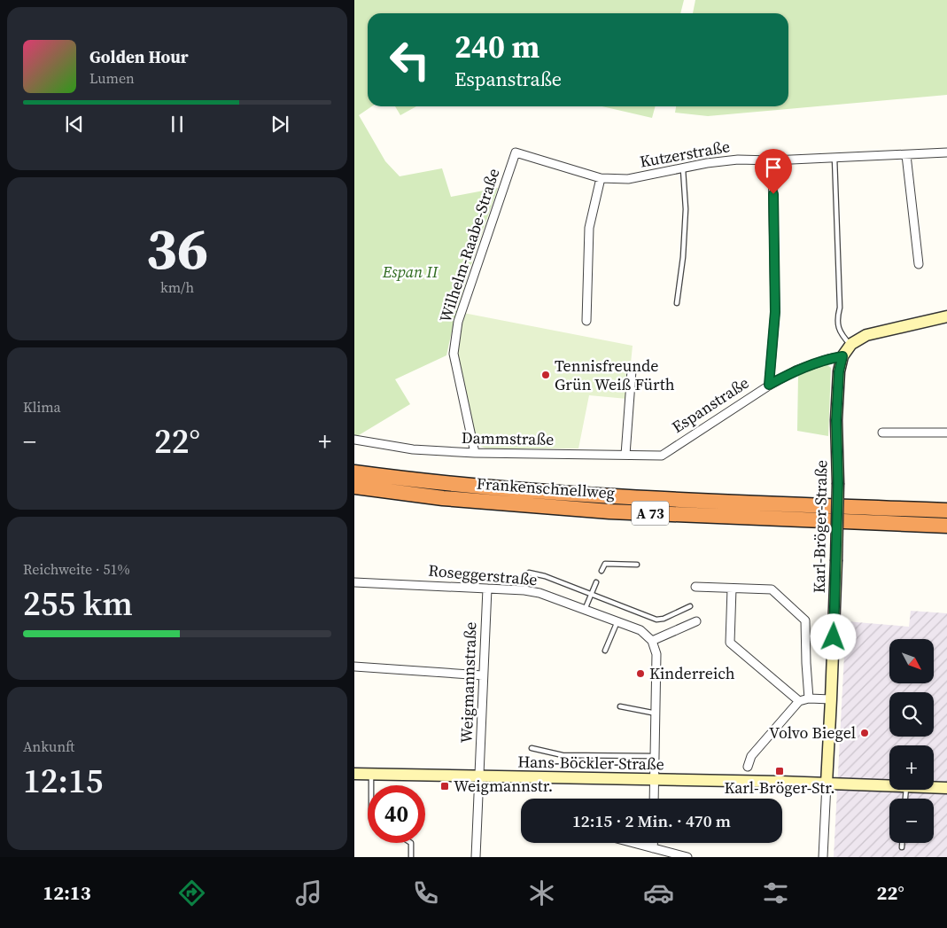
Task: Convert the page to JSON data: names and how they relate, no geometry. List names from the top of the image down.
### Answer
{
  "streets": {
    "highway": ["Frankenschnellweg", "A 73"],
    "main road": ["Karl-Bröger-Straße", "Hans-Böckler-Straße"],
    "street": [
      "Kutzerstraße",
      "Wilhelm-Raabe-Straße",
      "Espanstraße",
      "Dammstraße",
      "Roseggerstraße",
      "Weigmannstraße"
    ]
  },
  "crossings": [
    ["Kutzerstraße", "Wilhelm-Raabe-Straße"],
    ["Wilhelm-Raabe-Straße", "Dammstraße"],
    ["Espanstraße", "Dammstraße"],
    ["Espanstraße", "Karl-Bröger-Straße"],
    ["Karl-Bröger-Straße", "Hans-Böckler-Straße"],
    ["Roseggerstraße", "Weigmannstraße"],
    ["Weigmannstraße", "Hans-Böckler-Straße"]
  ],
  "parks": ["Espan II"],
  "places": {
    "other": ["Tennisfreunde Grün Weiß Fürth", "Kinderreich", "Volvo Biegel"],
    "transit": ["Karl-Bröger-Str.", "Weigmannstr."]
  },
  "north": "bottom right",
  "page": {
    "turn": ["240 m", "Espanstraße"],
    "song": ["Golden Hour", "Lumen"],
    "tile": [
      ["36", "km/h"],
      "Klima",
      ["Reichweite · 51%", "255 km"],
      ["Ankunft", "12:15"]
    ],
    "heat": ["−", "22°", "+"],
    "map_buttons": ["+", "−"],
    "limit": "40",
    "trip": "12:15 · 2 Min. · 470 m",
    "tabs": ["12:13", "22°"]
  }
}
